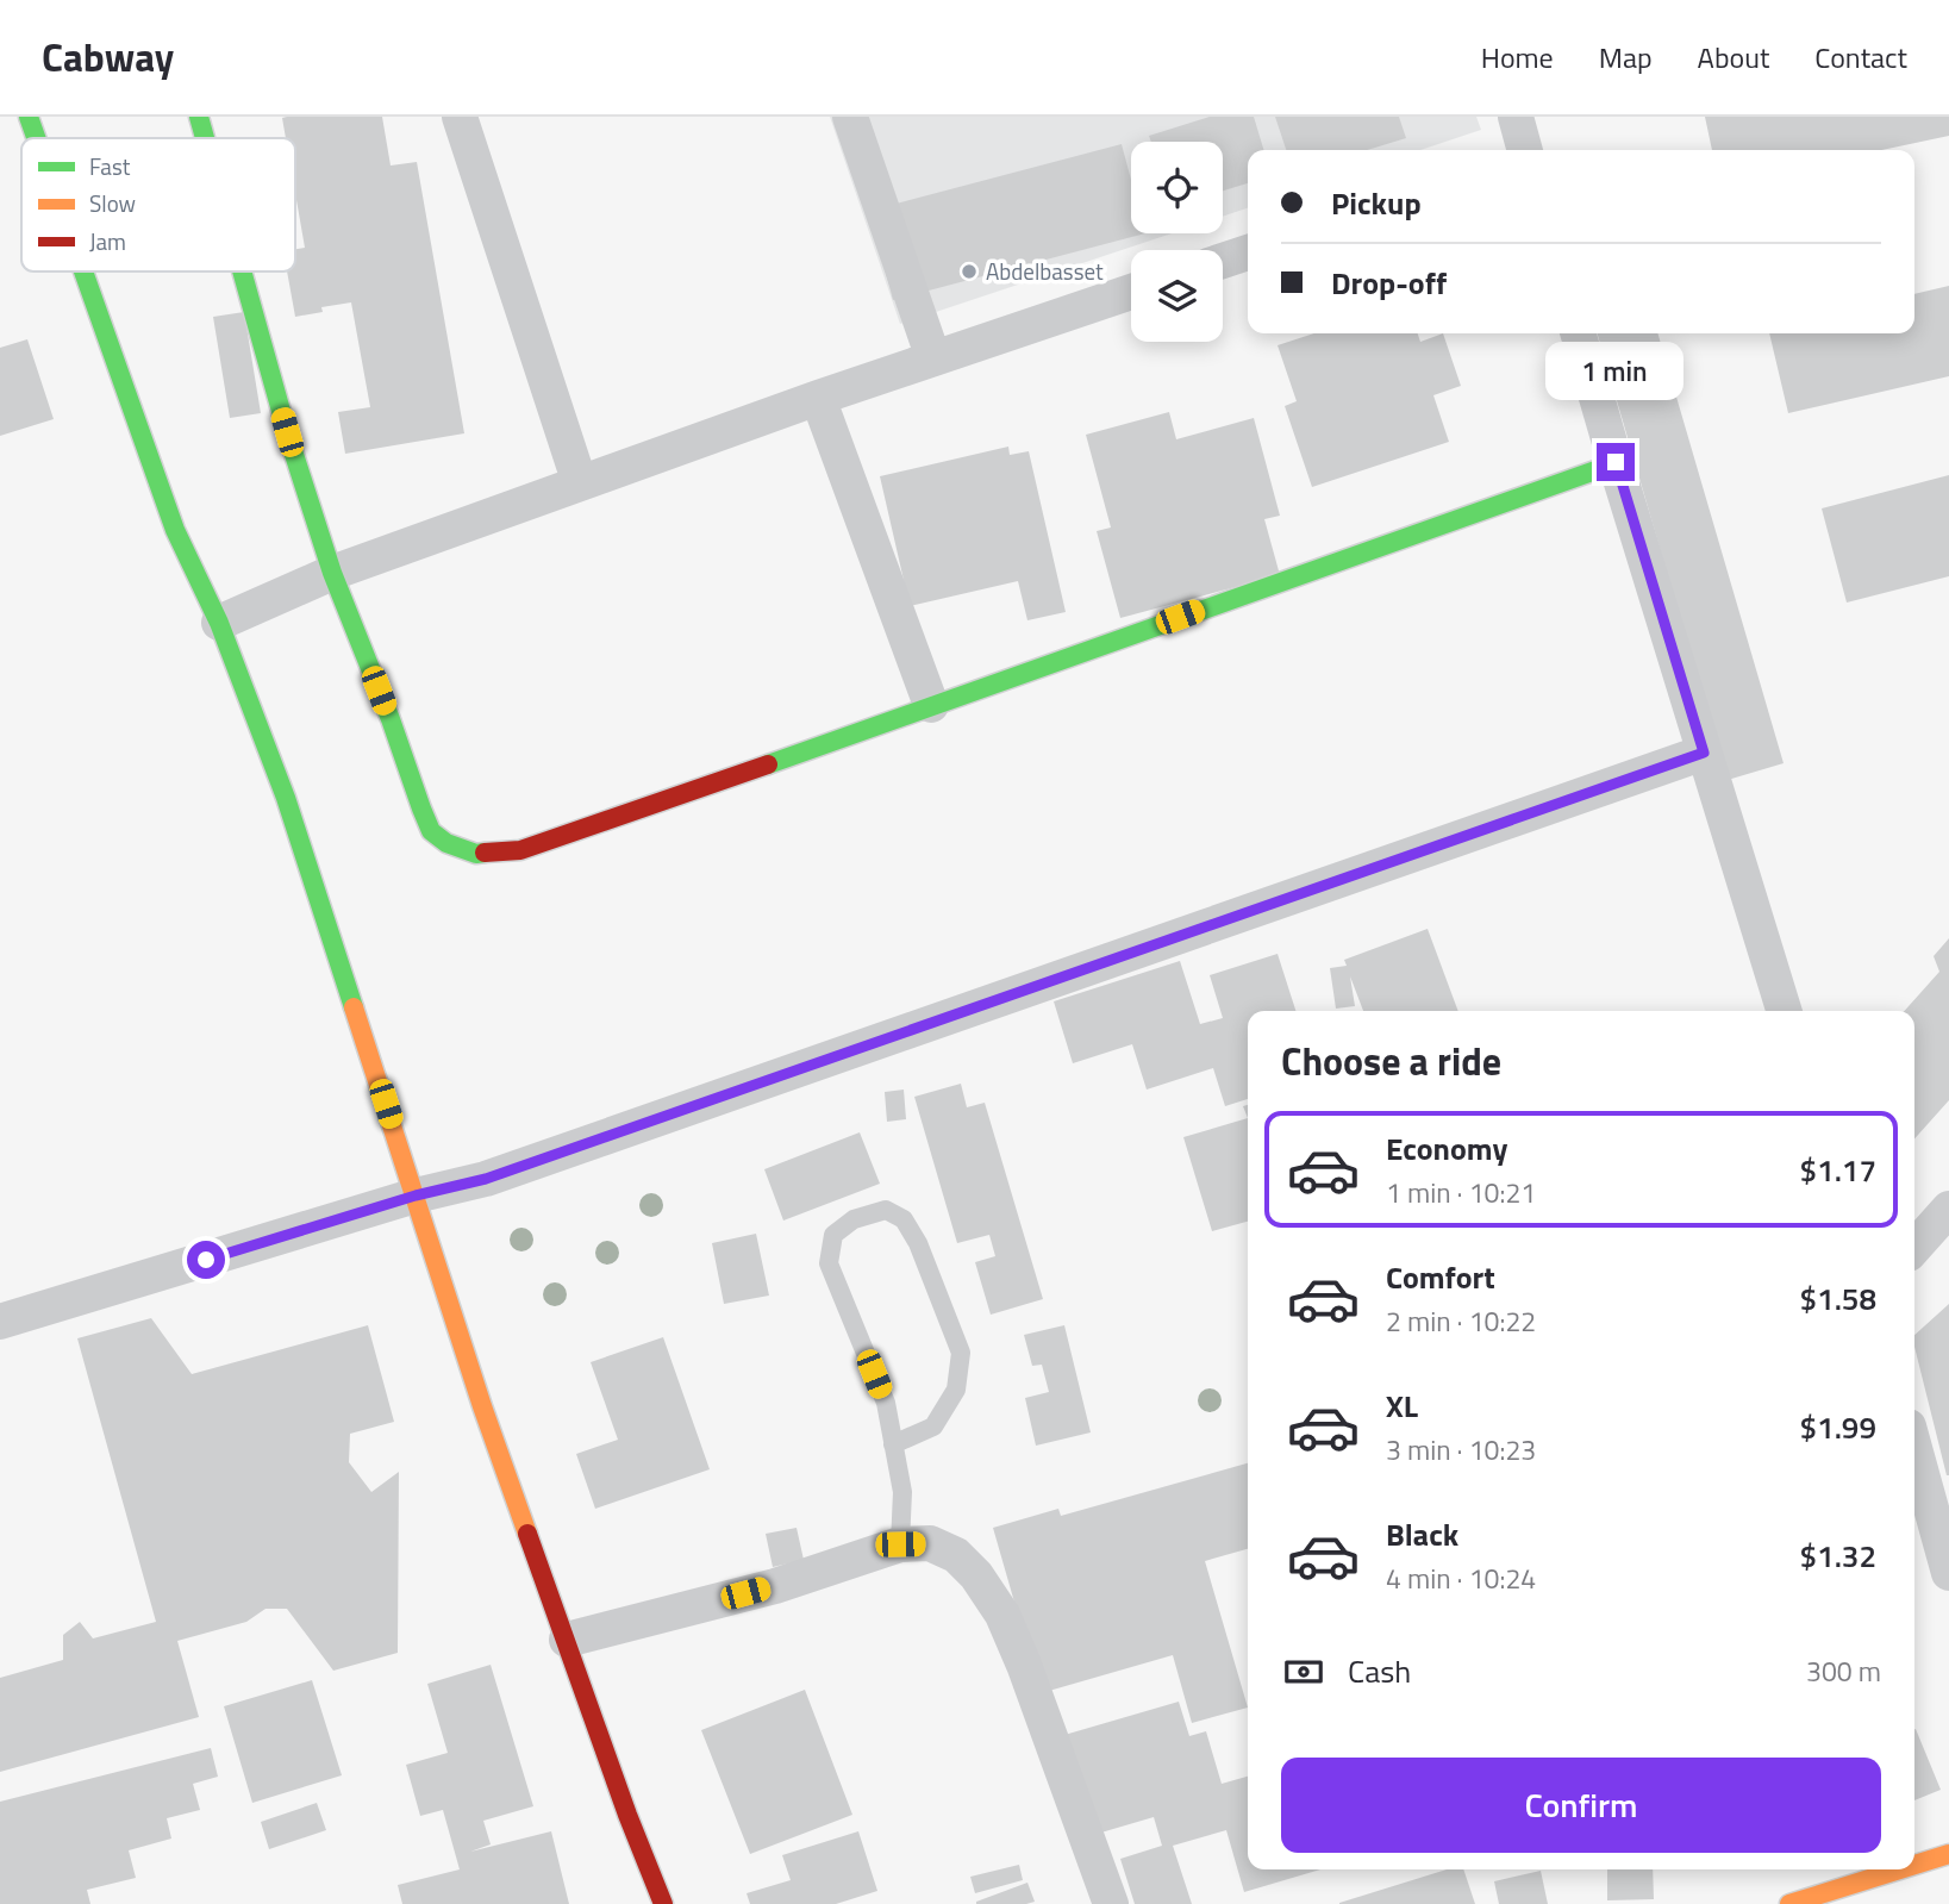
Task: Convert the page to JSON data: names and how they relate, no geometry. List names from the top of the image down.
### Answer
{
  "places": ["Abdelbasset"],
  "legend": ["Fast", "Slow", "Jam"],
  "page": {
    "header": "Cabway",
    "nav": [
      "Home",
      "Map",
      "About",
      "Contact"
    ],
    "banner": ["Pickup", "Drop-off"],
    "bubble": "1 min",
    "heading": "Choose a ride",
    "list": [
      {
        "name": "Economy",
        "note": "1 min · 10:21",
        "value": "$1.17"
      },
      {
        "name": "Comfort",
        "note": "2 min · 10:22",
        "value": "$1.58"
      },
      {
        "name": "XL",
        "note": "3 min · 10:23",
        "value": "$1.99"
      },
      {
        "name": "Black",
        "note": "4 min · 10:24",
        "value": "$1.32"
      }
    ],
    "pay": ["Cash", "300 m"],
    "buttons": "Confirm"
  }
}
